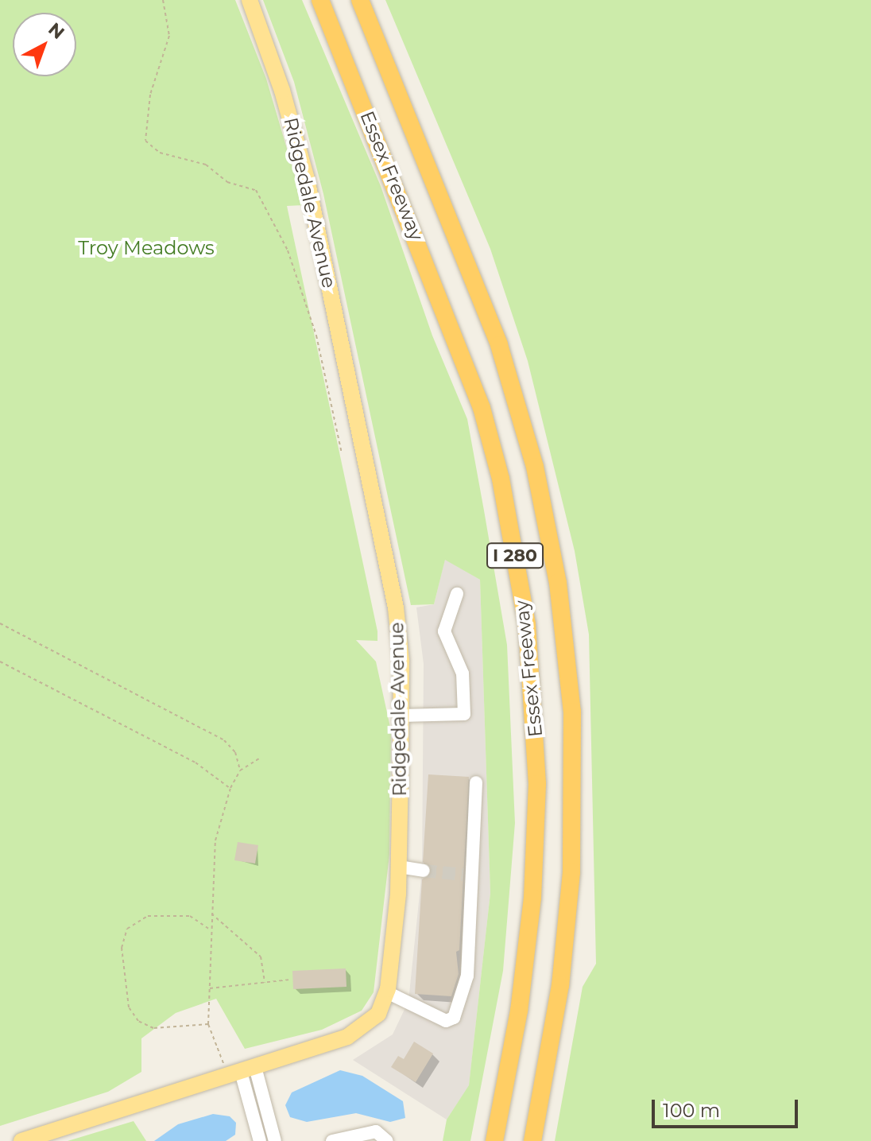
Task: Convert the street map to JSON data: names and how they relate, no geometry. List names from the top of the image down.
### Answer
{
  "streets": {
    "highway": ["Essex Freeway", "I 280"],
    "main road": ["Ridgedale Avenue"]
  },
  "parks": ["Troy Meadows"],
  "scale_bar": "100 m",
  "north": "top right"
}
